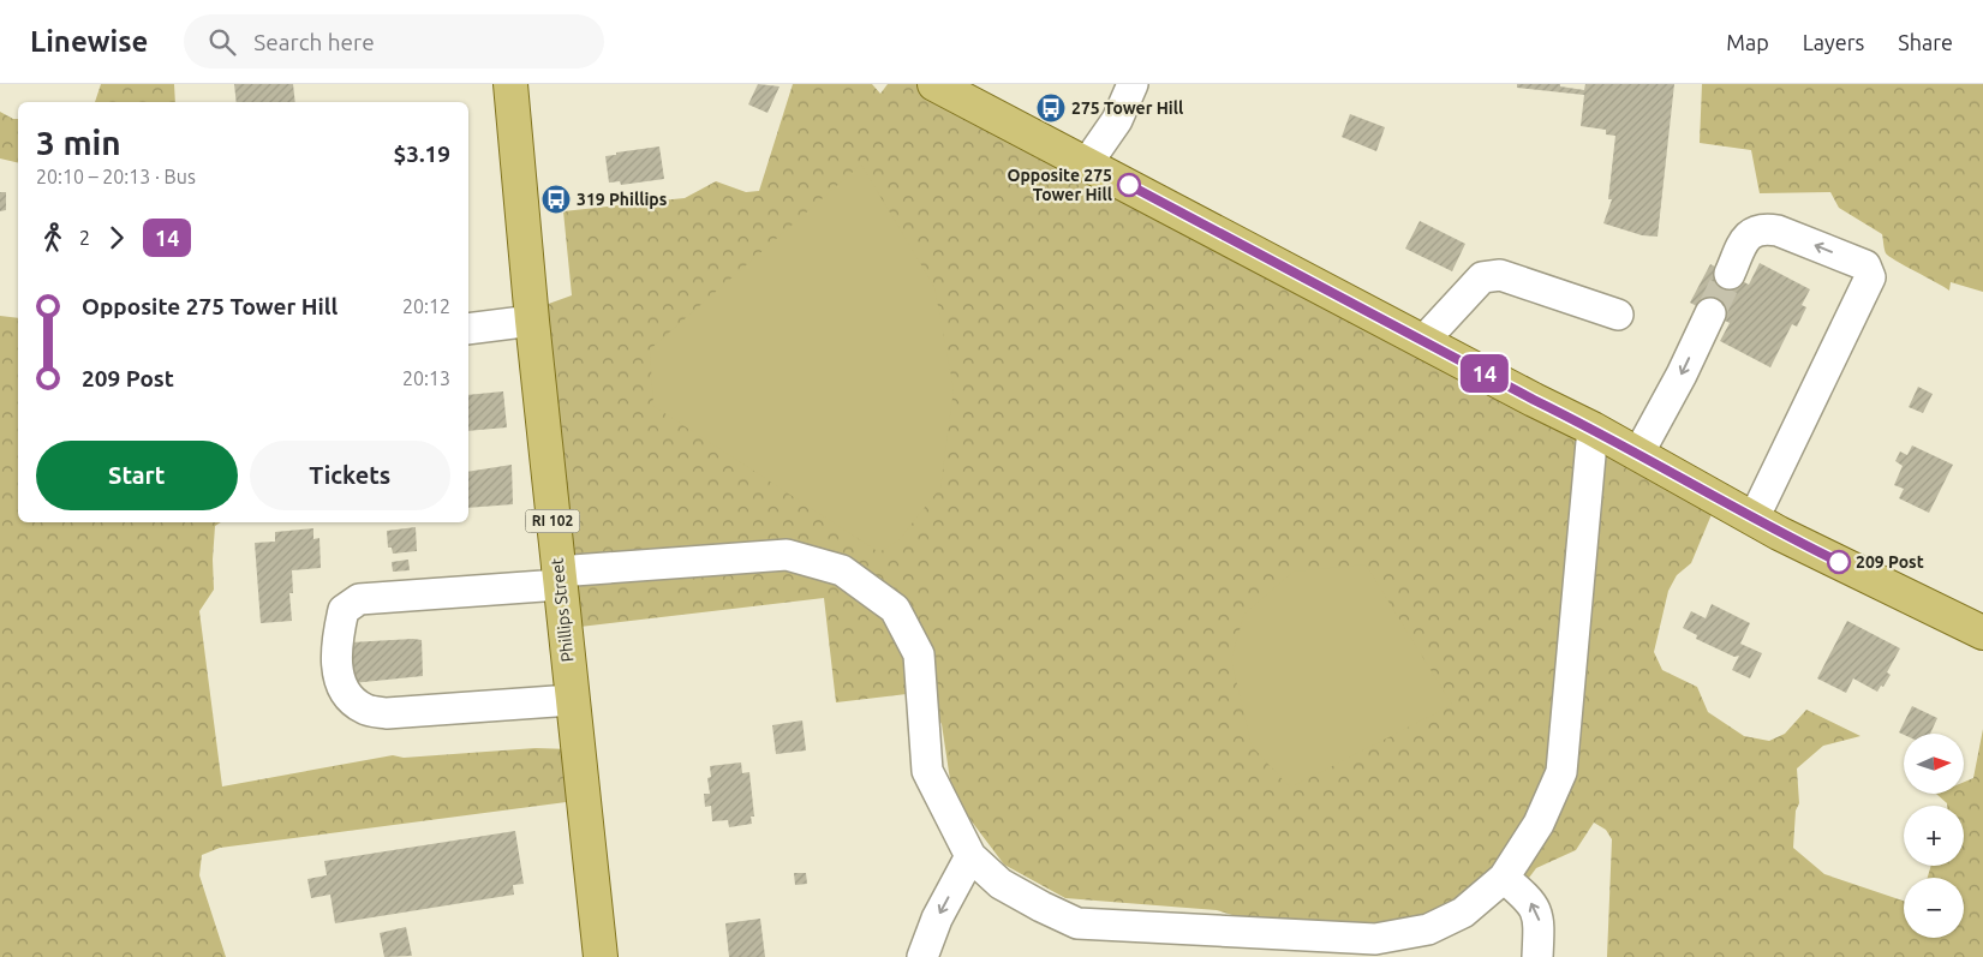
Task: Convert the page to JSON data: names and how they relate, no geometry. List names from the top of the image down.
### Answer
{
  "streets": {
    "main road": ["RI 102", "Phillips Street"]
  },
  "places": {
    "bus stop": ["275 Tower Hill", "319 Phillips"],
    "other": ["Opposite 275 Tower Hill", "209 Post"]
  },
  "lines": ["bus line 14"],
  "north": "right",
  "page": {
    "header": "Linewise",
    "search": "Search here",
    "nav": ["Map", "Layers", "Share"],
    "on_map": "14",
    "heading": ["3 min", "20:10 – 20:13 · Bus", "$3.19"],
    "legs": ["2", "14"],
    "list": [
      {
        "name": "Opposite 275 Tower Hill",
        "value": "20:12"
      },
      {
        "name": "209 Post",
        "value": "20:13"
      }
    ],
    "buttons": ["Start", "Tickets"],
    "map_buttons": ["+", "−"]
  }
}
